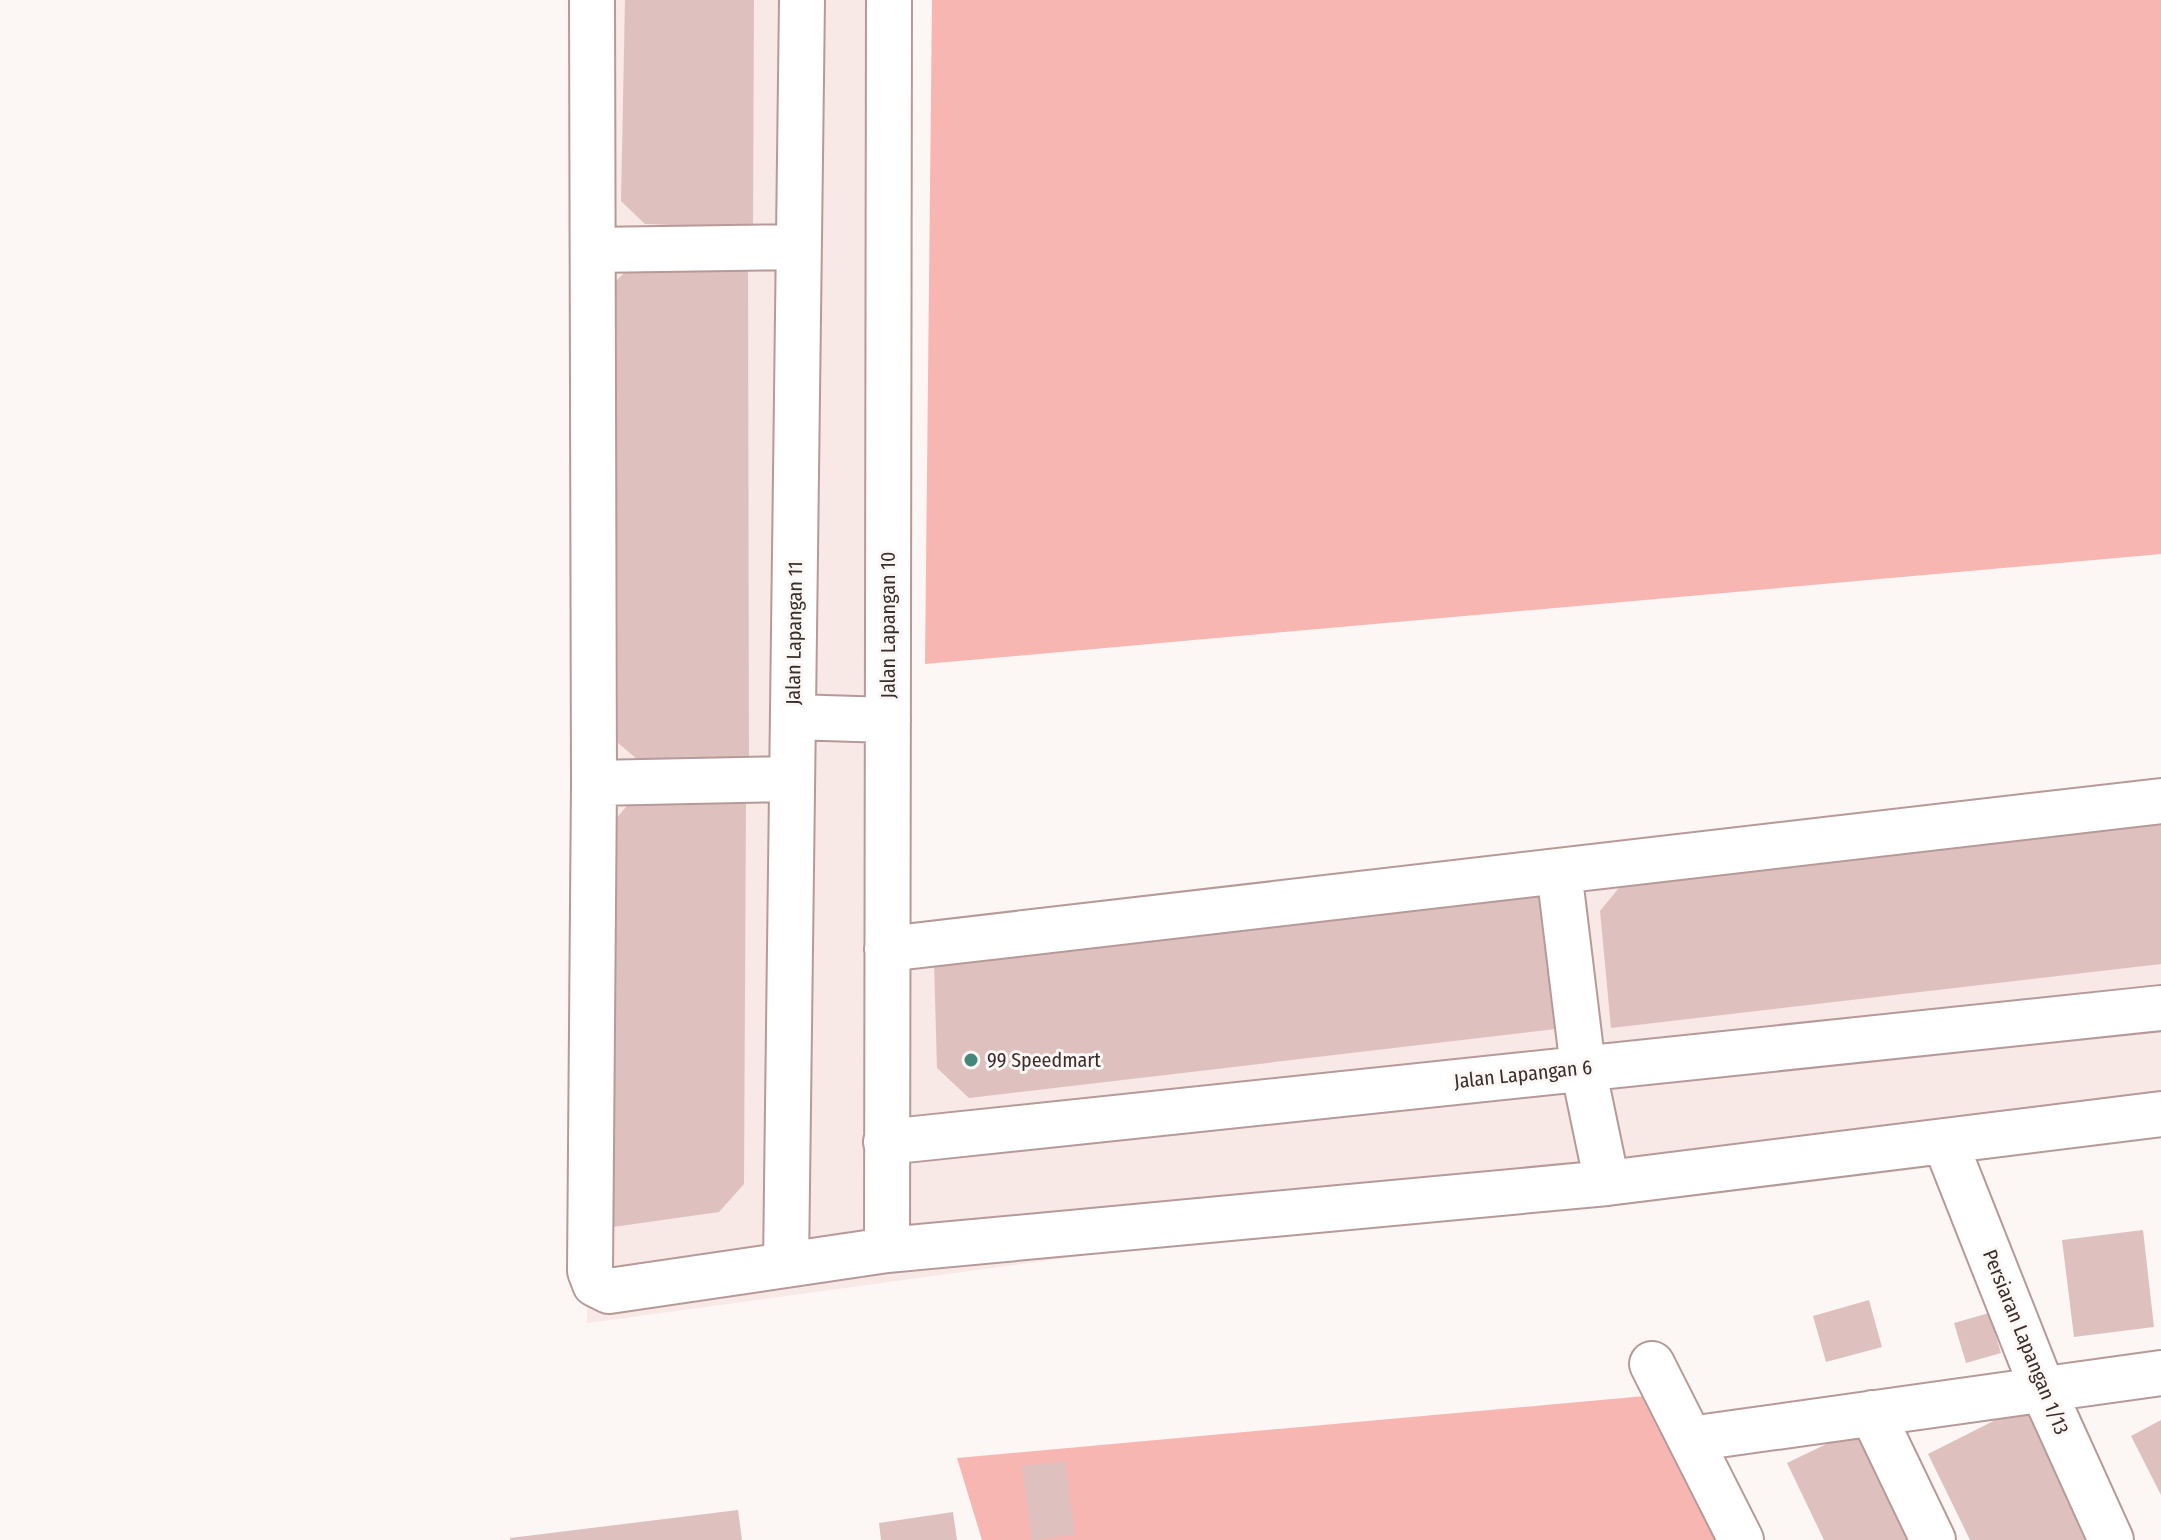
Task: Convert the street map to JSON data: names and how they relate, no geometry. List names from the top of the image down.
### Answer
{
  "streets": {
    "street": [
      "Jalan Lapangan 10",
      "Jalan Lapangan 11",
      "Jalan Lapangan 6",
      "Persiaran Lapangan 1/13"
    ]
  },
  "crossings": [
    ["Jalan Lapangan 10", "Jalan Lapangan 6"]
  ],
  "places": ["99 Speedmart"]
}
